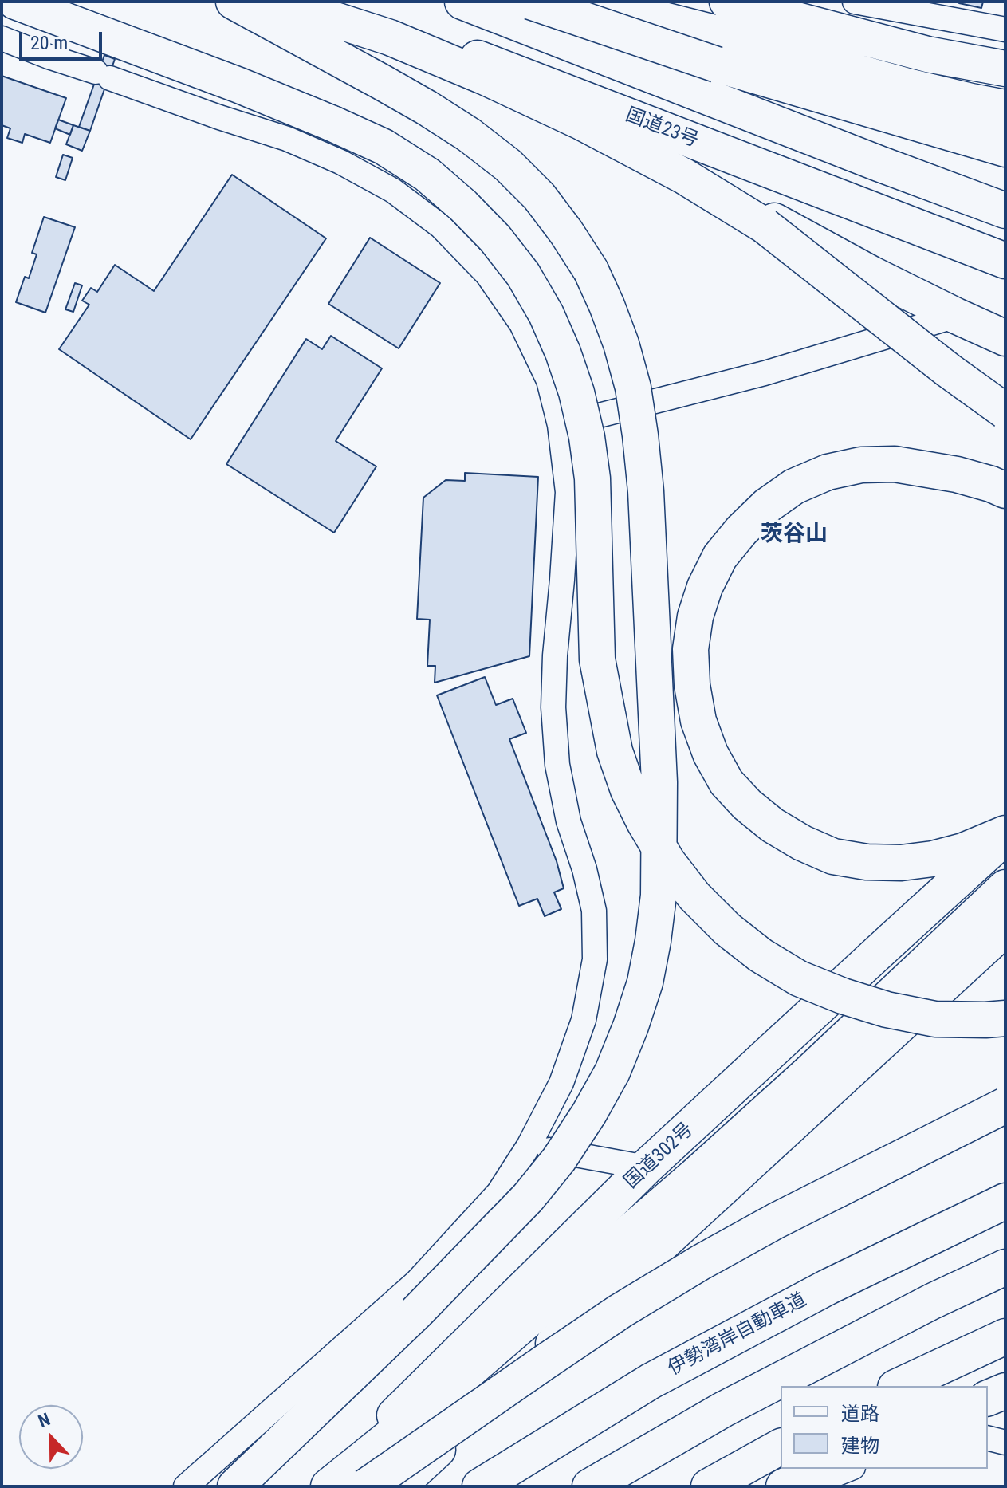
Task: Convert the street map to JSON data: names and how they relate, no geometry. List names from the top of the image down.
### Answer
{
  "streets": {
    "highway": ["国道23号", "国道302号", "伊勢湾岸自動車道"]
  },
  "districts": ["茨谷山"],
  "legend": ["道路", "建物"],
  "scale_bar": "20 m",
  "north": "top"
}
